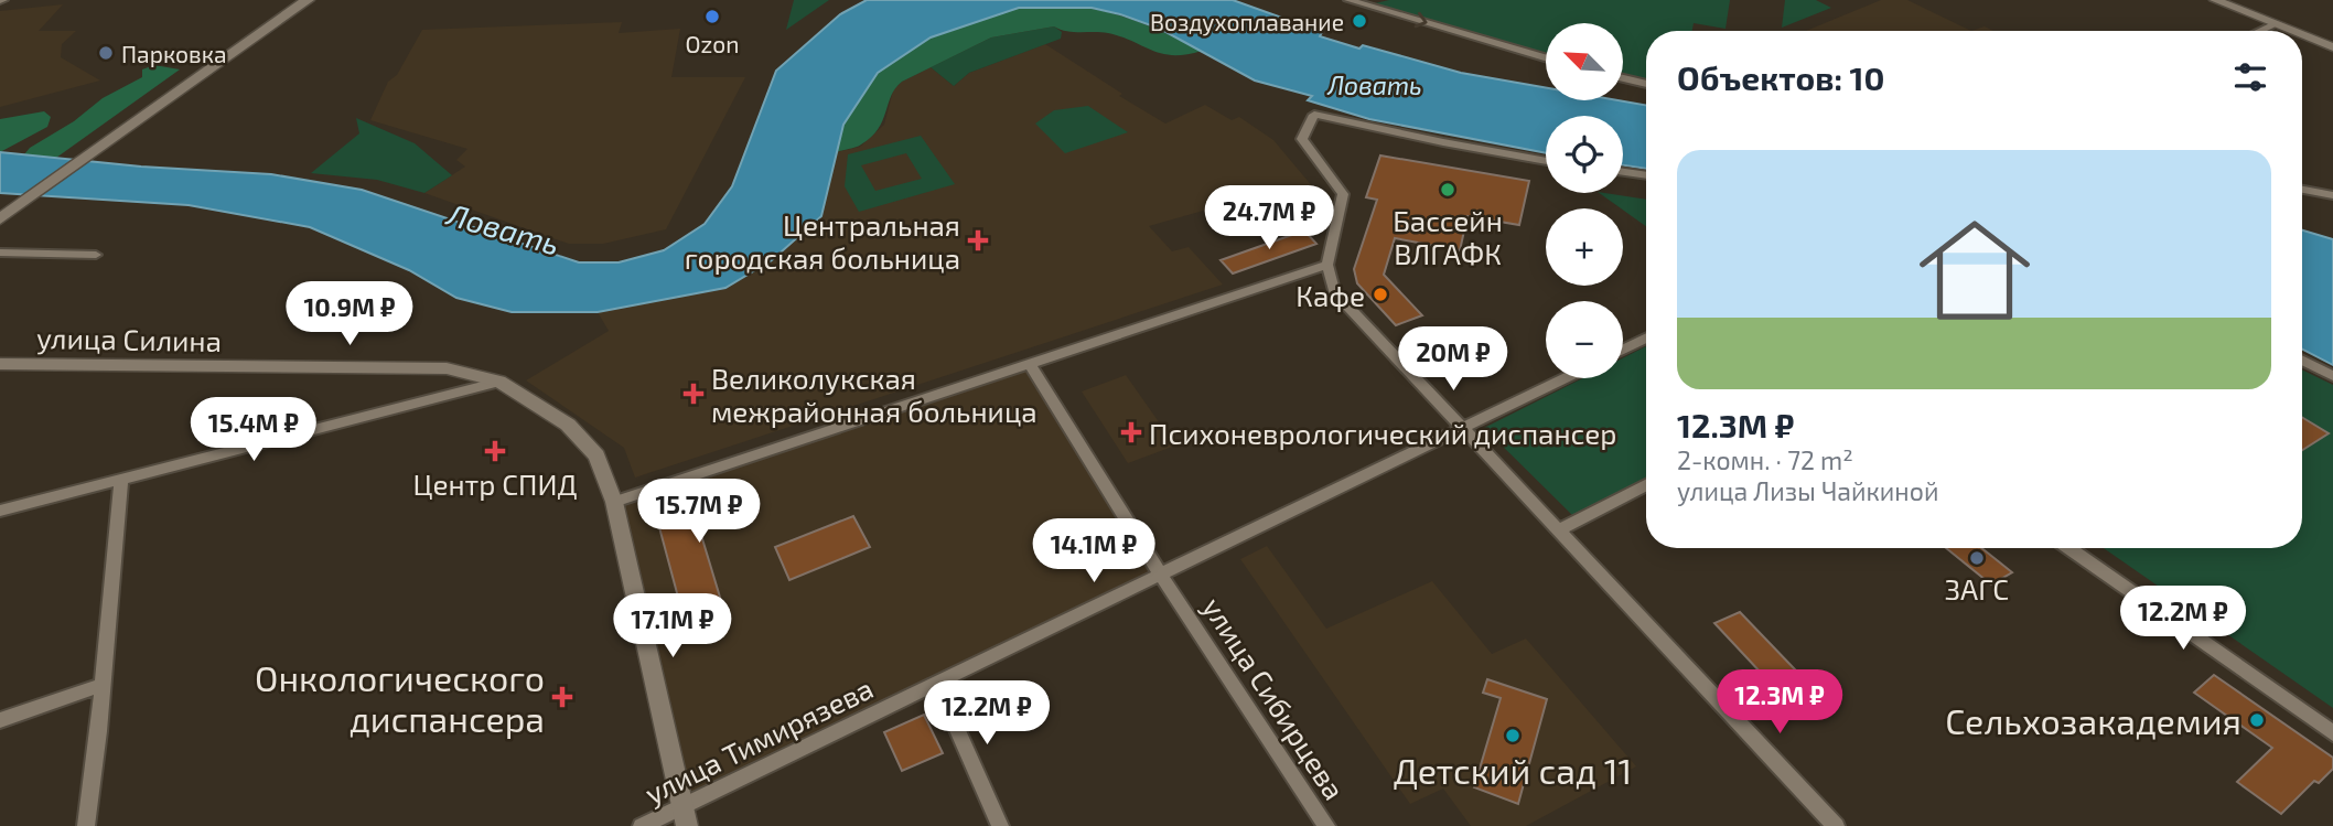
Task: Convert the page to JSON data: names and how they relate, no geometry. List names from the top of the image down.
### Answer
{
  "streets": {
    "street": ["улица Силина", "улица Сибирцева", "улица Тимирязева"]
  },
  "crossings": [
    ["улица Силина", "улица Тимирязева"],
    ["улица Сибирцева", "улица Тимирязева"]
  ],
  "water": ["Ловать"],
  "places": {
    "other": [
      "Ozon",
      "Воздухоплавание",
      "Парковка",
      "Бассейн ВЛГАФК",
      "Кафе",
      "ЗАГС",
      "Сельхозакадемия",
      "Детский сад 11"
    ],
    "health": [
      "Центральная городская больница",
      "Великолукская межрайонная больница",
      "Психоневрологический диспансер",
      "Центр СПИД",
      "Онкологического диспансера"
    ]
  },
  "north": "top left",
  "page": {
    "map_buttons": ["+", "−"],
    "heading": "Объектов: 10",
    "list": [
      {
        "name": "12.3M ₽",
        "note": "2-комн. · 72 m² · улица Лизы Чайкиной"
      }
    ],
    "price": [
      "24.7M ₽",
      "10.9M ₽",
      "20M ₽",
      "15.4M ₽",
      "15.7M ₽",
      "14.1M ₽",
      "12.2M ₽",
      "17.1M ₽",
      "12.3M ₽",
      "12.2M ₽"
    ]
  }
}
